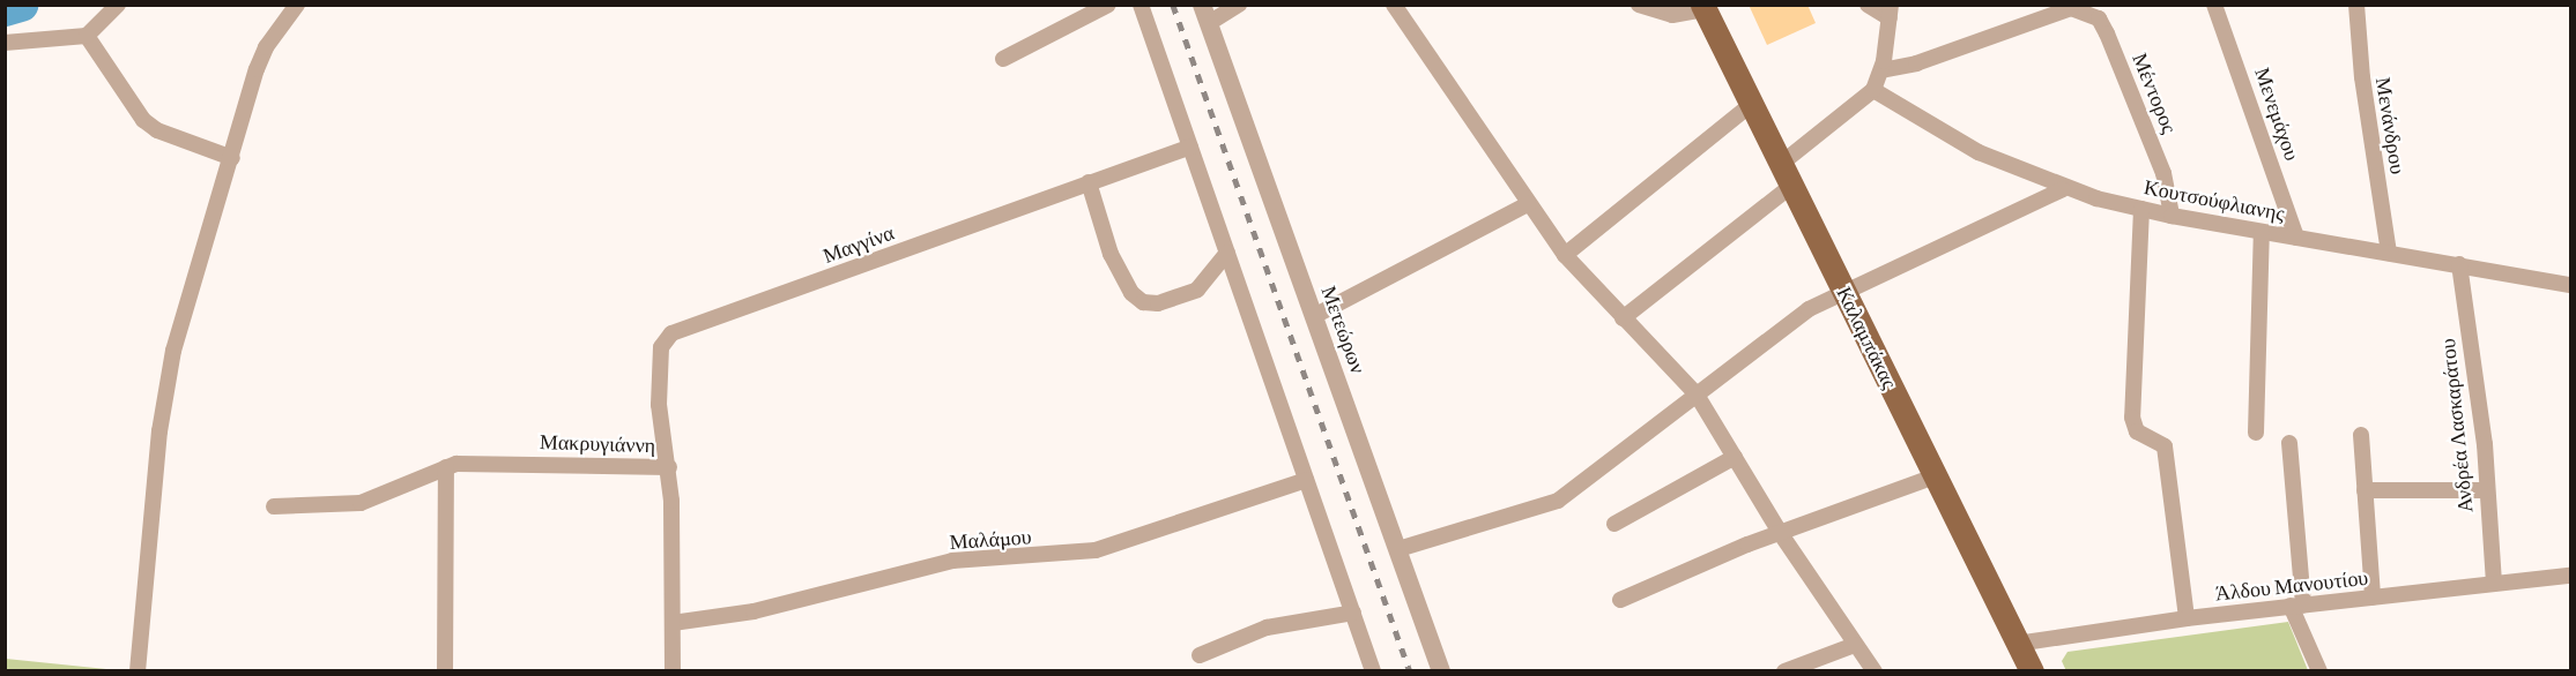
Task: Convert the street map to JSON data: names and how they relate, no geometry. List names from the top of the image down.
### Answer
{
  "streets": {
    "main road": ["Καλαμπάκας"],
    "street": [
      "Μέντορος",
      "Μενεμάχου",
      "Μενάνδρου",
      "Κουτσούφλιανης",
      "Μαγγίνα",
      "Μετεώρων",
      "Ανδρέα Λασκαράτου",
      "Μακρυγιάννη",
      "Μαλάμου",
      "Άλδου Μανουτίου"
    ]
  },
  "crossings": [
    ["Μέντορος", "Κουτσούφλιανης"],
    ["Μενεμάχου", "Κουτσούφλιανης"],
    ["Μενάνδρου", "Κουτσούφλιανης"],
    ["Κουτσούφλιανης", "Ανδρέα Λασκαράτου"],
    ["Μαγγίνα", "Μακρυγιάννη"],
    ["Καλαμπάκας", "Άλδου Μανουτίου"],
    ["Ανδρέα Λασκαράτου", "Άλδου Μανουτίου"],
    ["Μακρυγιάννη", "Μαλάμου"]
  ]
}
